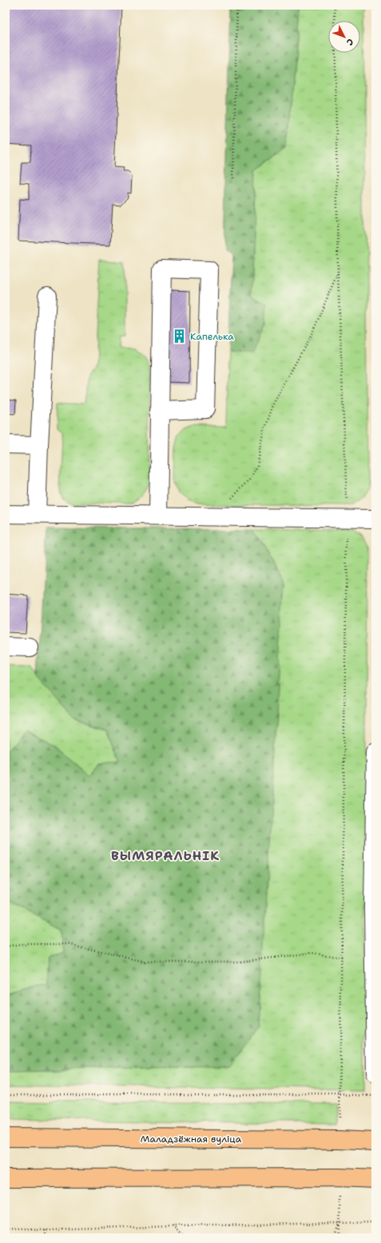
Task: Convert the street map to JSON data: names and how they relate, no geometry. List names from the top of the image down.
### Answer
{
  "streets": {
    "main road": ["Маладзёжная вуліца"]
  },
  "districts": ["ВЫМЯРАЛЬНІК"],
  "places": {
    "building": ["Капелька"]
  },
  "north": "bottom right"
}
